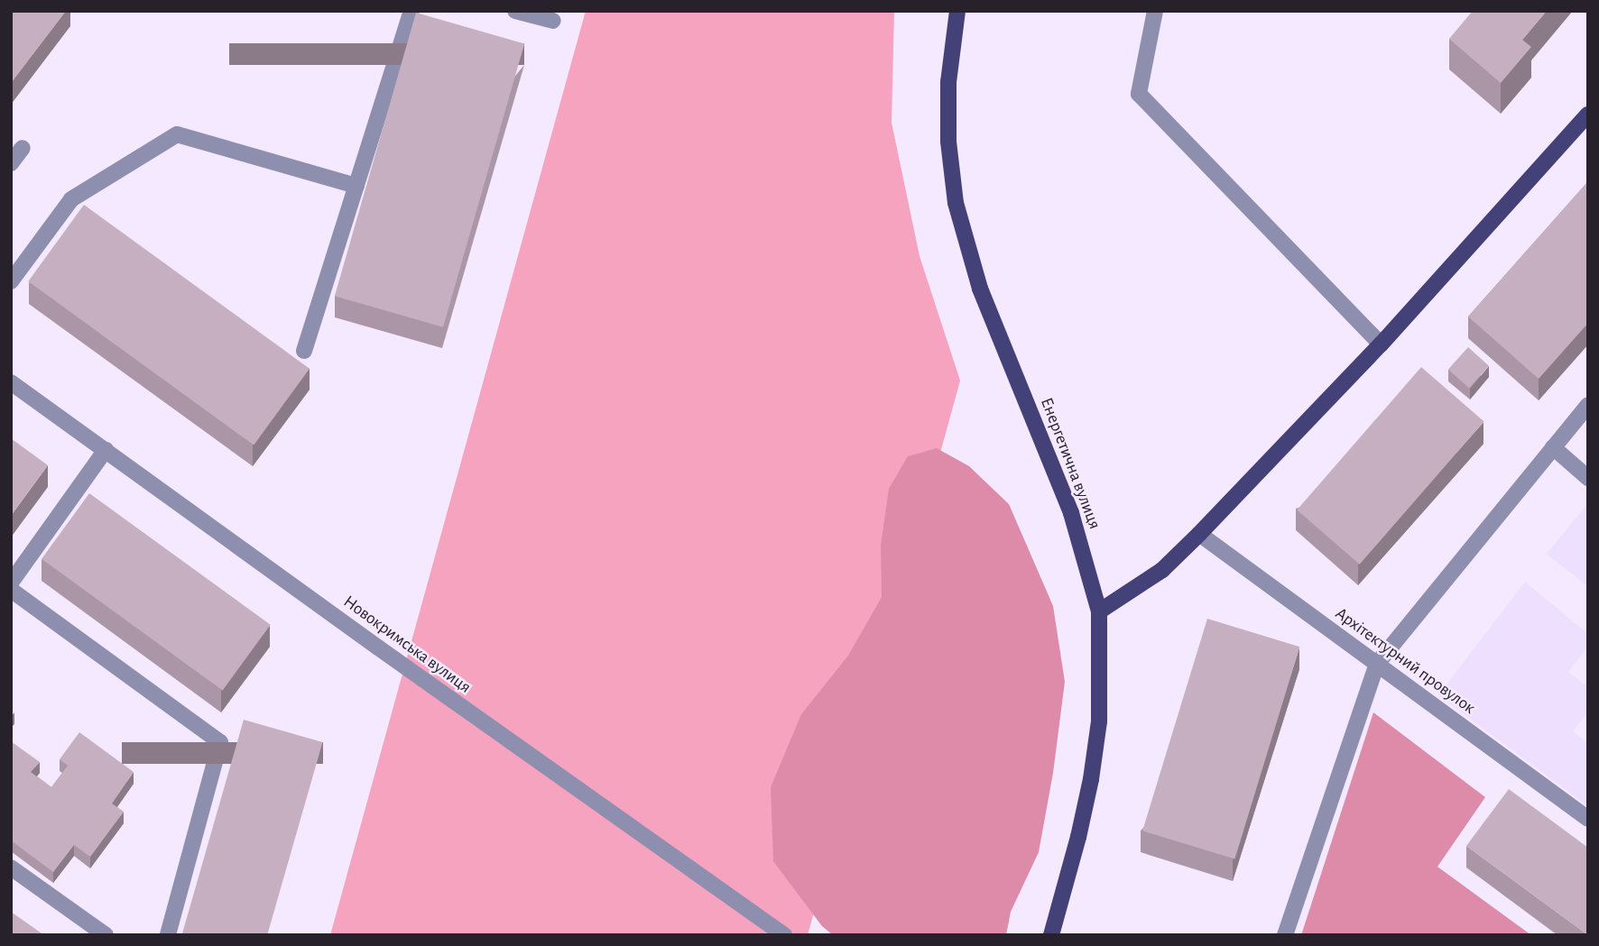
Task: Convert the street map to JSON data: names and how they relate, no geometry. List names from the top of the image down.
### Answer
{
  "streets": {
    "main road": ["Енергетична вулиця"],
    "street": ["Новокримська вулиця", "Архітектурний провулок"]
  }
}
